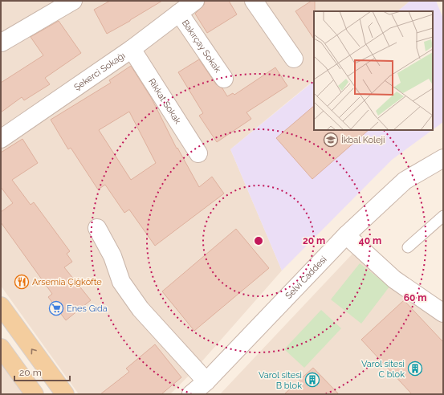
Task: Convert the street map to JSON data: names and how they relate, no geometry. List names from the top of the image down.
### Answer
{
  "streets": {
    "street": [
      "Bakırçay Sokak",
      "Şekerci Sokağı",
      "Rikkat Sokak",
      "Selvi Caddesi"
    ]
  },
  "crossings": [
    ["Bakırçay Sokak", "Şekerci Sokağı"],
    ["Şekerci Sokağı", "Rikkat Sokak"]
  ],
  "places": {
    "school or university": ["İkbal Koleji"],
    "restaurant": ["Arsemia Çiğköfte"],
    "supermarket": ["Enes Gıda"],
    "building": ["Varol sitesi C blok", "Varol sitesi B blok"]
  },
  "scale_bar": "20 m",
  "rings": ["20 m", "40 m", "60 m"]
}
